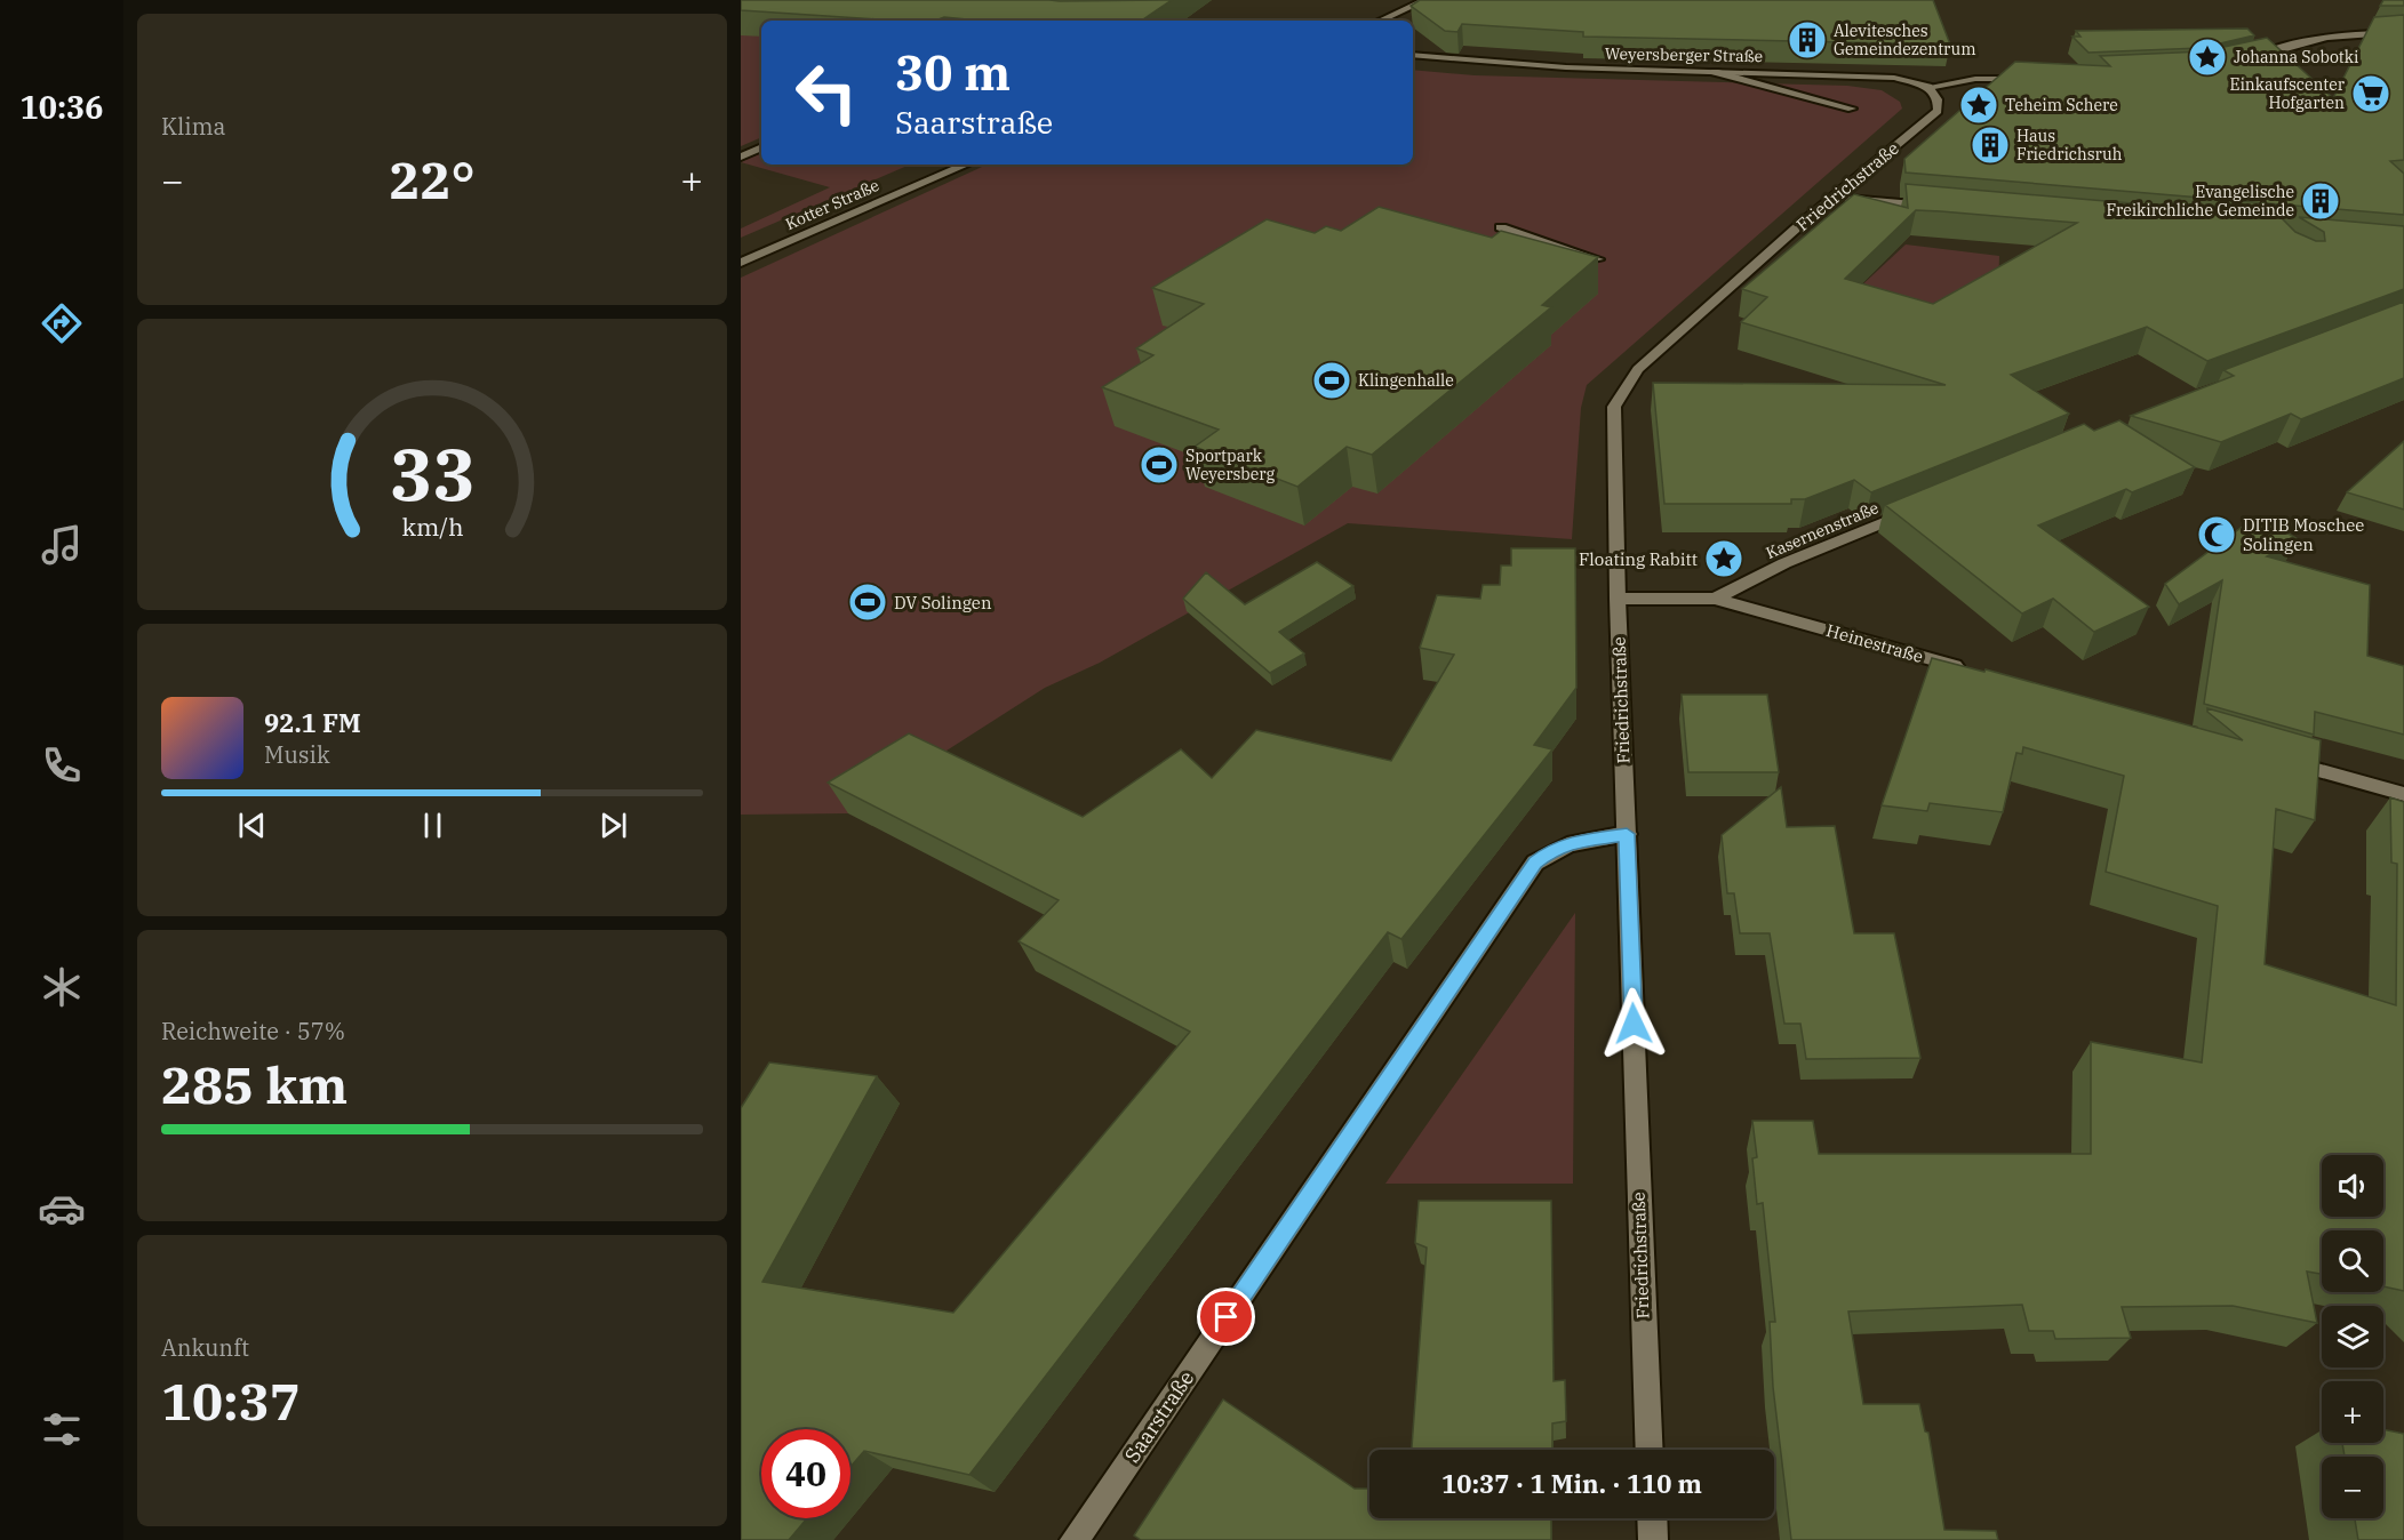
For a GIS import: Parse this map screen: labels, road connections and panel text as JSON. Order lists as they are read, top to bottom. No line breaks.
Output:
{"streets":{"street":["Weyersberger Straße","Friedrichstraße","Kotter Straße","Kasernenstraße","Heinestraße","Saarstraße"]},"crossings":[["Weyersberger Straße","Friedrichstraße"],["Friedrichstraße","Heinestraße"],["Friedrichstraße","Saarstraße"],["Kasernenstraße","Heinestraße"]],"places":{"building":["Alevitesches Gemeindezentrum","Haus Friedrichsruh","Evangelische Freikirchliche Gemeinde"],"place":["Johanna Sobotki","Teheim Schere","Floating Rabitt"],"supermarket":["Einkaufscenter Hofgarten"],"sports":["Klingenhalle","Sportpark Weyersberg","DV Solingen"],"mosque":["DITIB Moschee Solingen"]},"page":{"tabs":"10:36","tile":["Klima",["Reichweite · 57%","285 km"],["Ankunft","10:37"]],"turn":["30 m","Saarstraße"],"heat":["−","22°","+"],"song":["92.1 FM","Musik"],"map_buttons":["+","−"],"limit":"40","trip":"10:37 · 1 Min. · 110 m","gauge":["33","km/h"]}}
